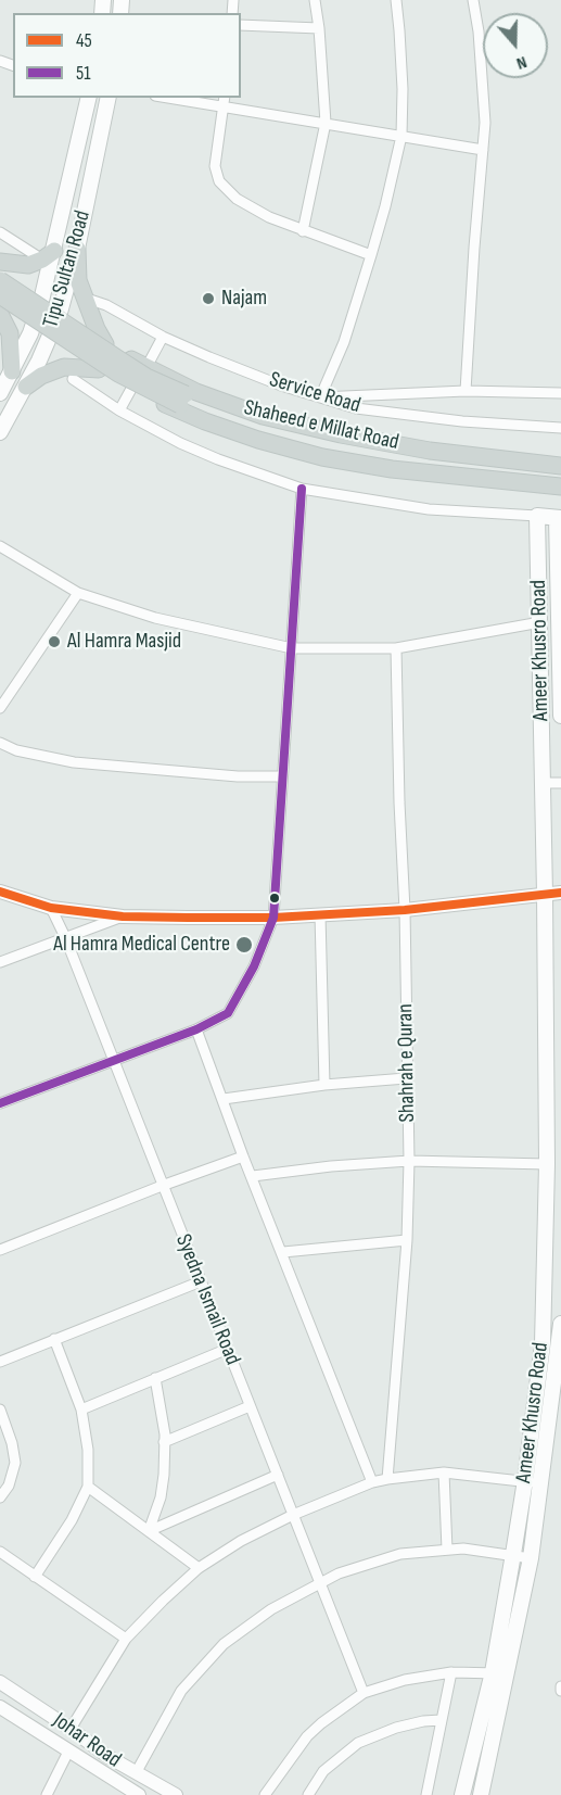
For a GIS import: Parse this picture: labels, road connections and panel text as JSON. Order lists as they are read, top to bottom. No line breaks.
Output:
{"streets":{"main road":["Tipu Sultan Road","Shaheed e Millat Road","Ameer Khusro Road"],"street":["Service Road","Shahrah e Quran","Syedna Ismail Road","Johar Road"]},"crossings":[["Tipu Sultan Road","Shaheed e Millat Road"]],"places":["Najam","Al Hamra Masjid","Al Hamra Medical Centre"],"lines":["transit line 51","transit line 45"],"legend":["45","51"],"north":"bottom"}
